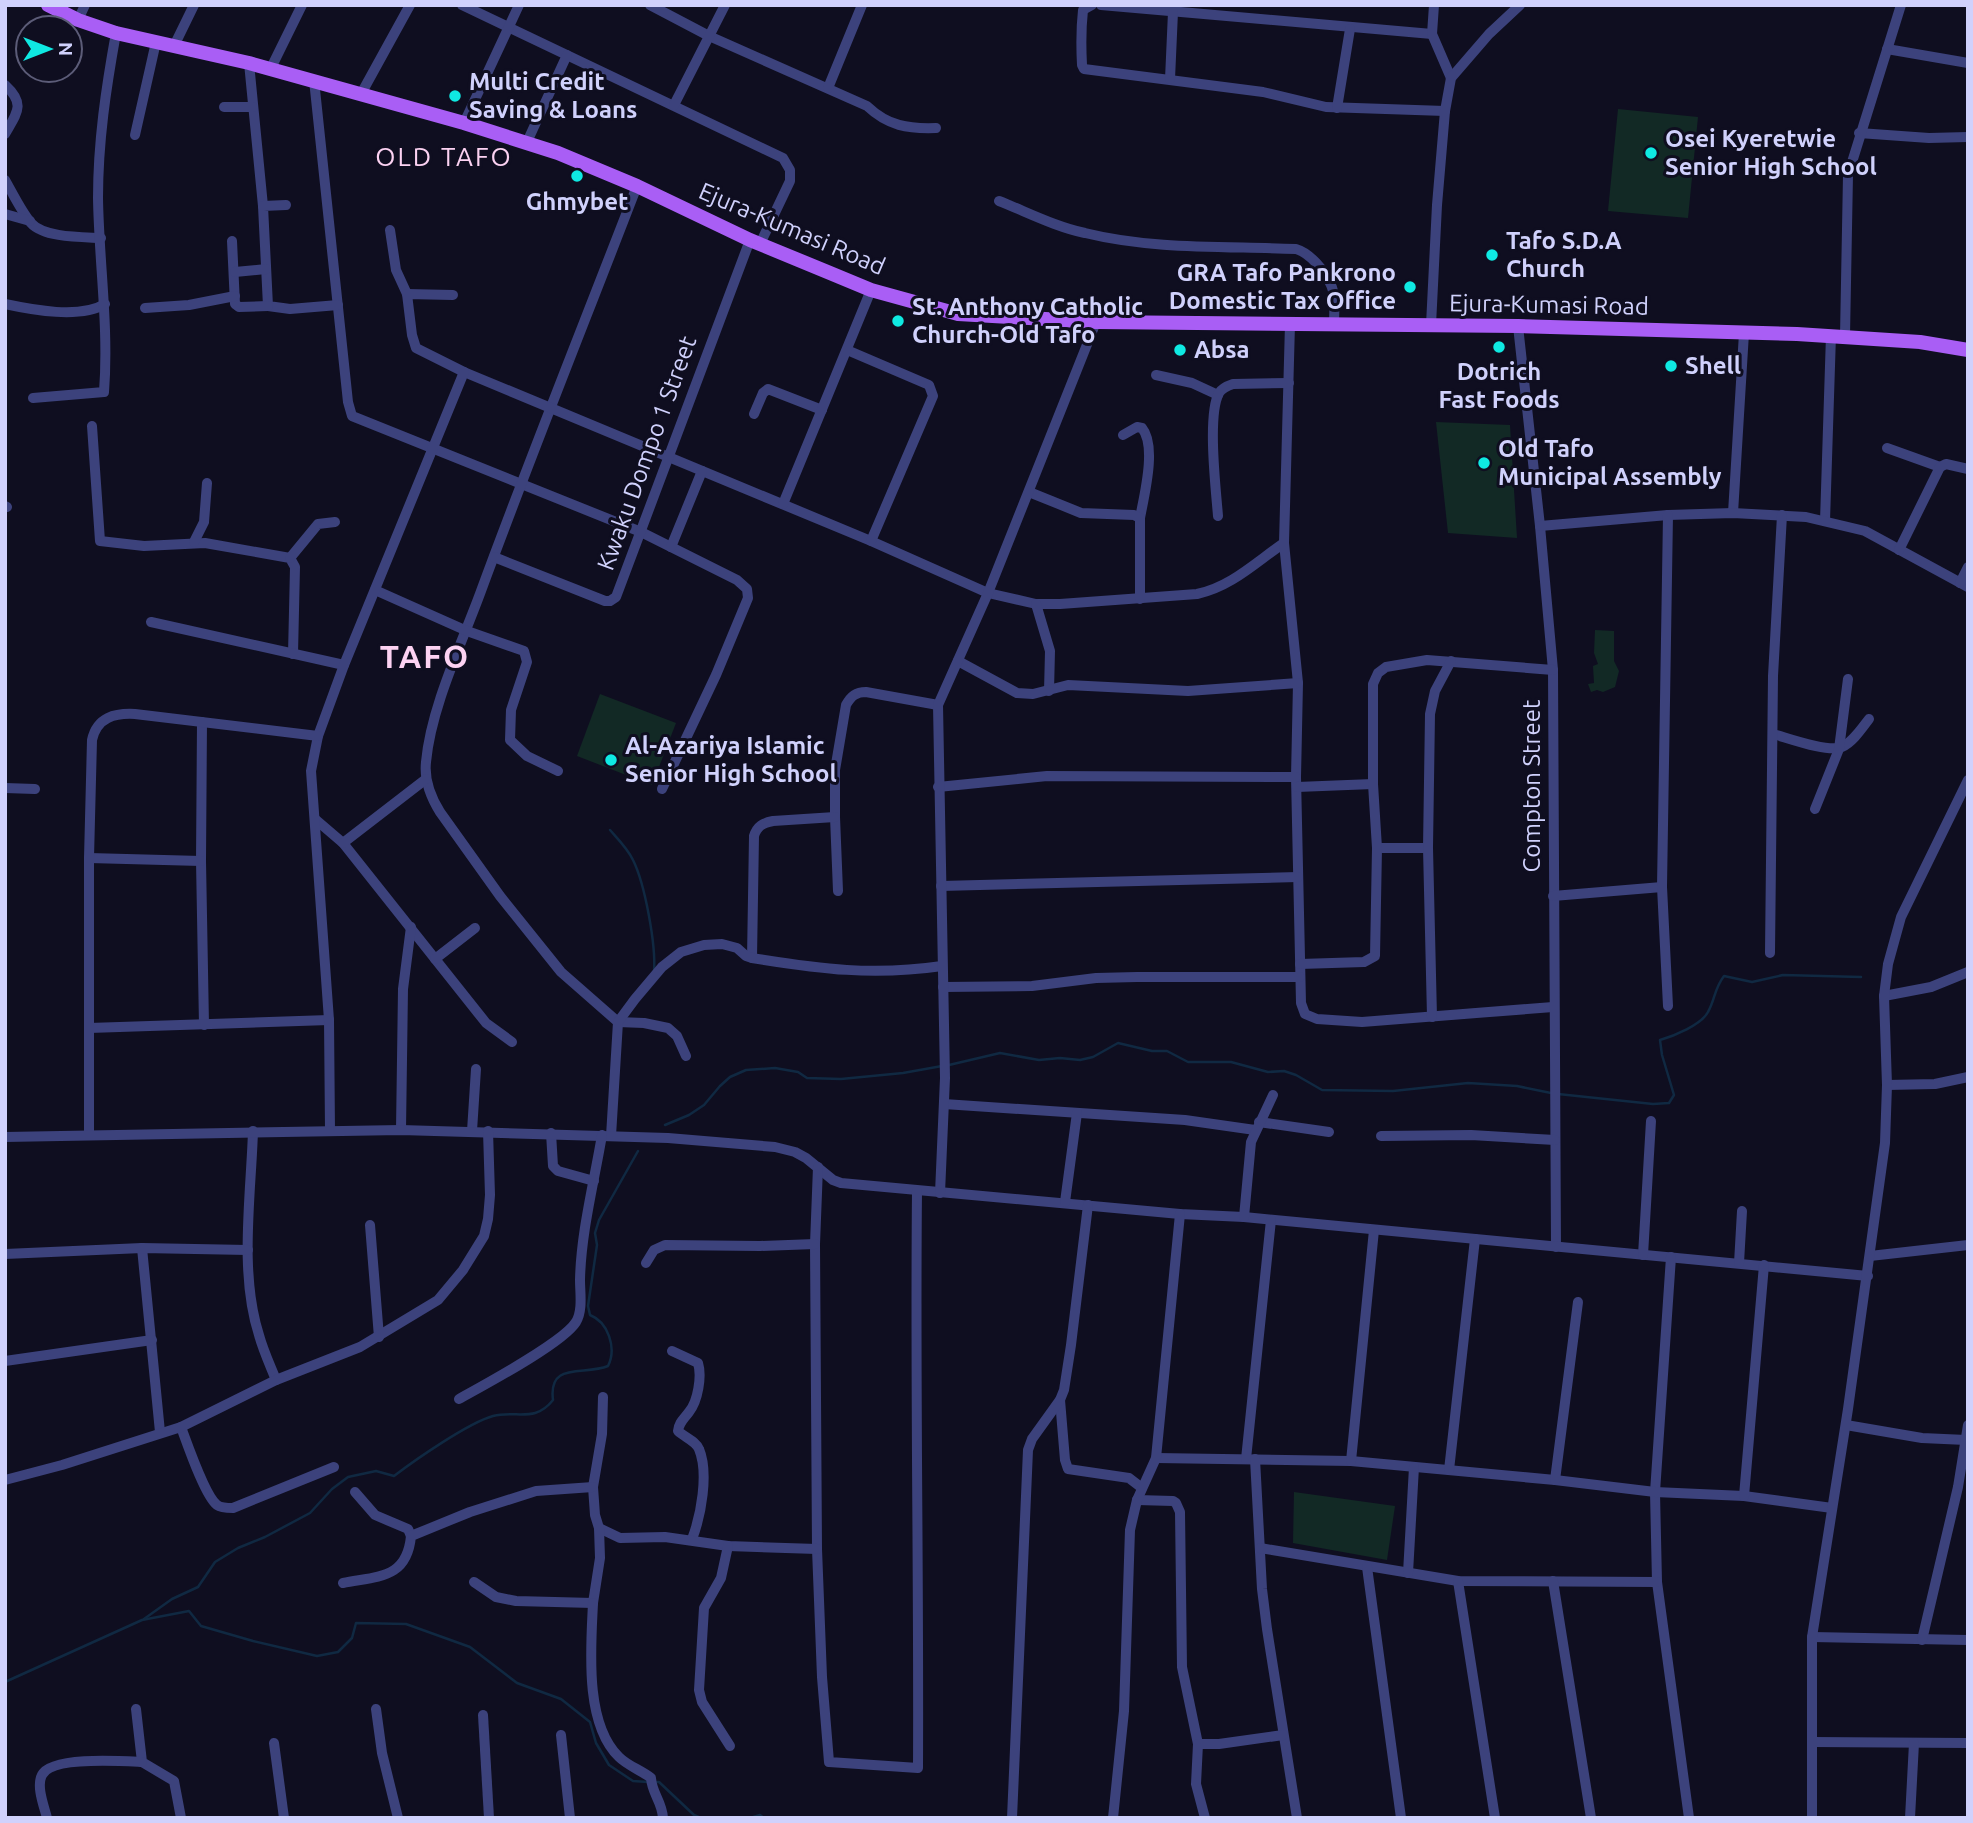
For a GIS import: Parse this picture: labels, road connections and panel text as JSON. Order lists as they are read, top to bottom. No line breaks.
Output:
{"streets":{"main road":["Ejura-Kumasi Road"],"street":["Kwaku Dompo 1 Street","Compton Street"]},"crossings":[["Ejura-Kumasi Road","Kwaku Dompo 1 Street"],["Ejura-Kumasi Road","Compton Street"]],"districts":["OLD TAFO","TAFO"],"places":["Multi Credit Saving & Loans","Osei Kyeretwie Senior High School","Ghmybet","Tafo S.D.A Church","GRA Tafo Pankrono Domestic Tax Office","St. Anthony Catholic Church-Old Tafo","Dotrich Fast Foods","Absa","Shell","Old Tafo Municipal Assembly","Al-Azariya Islamic Senior High School"],"north":"right"}
